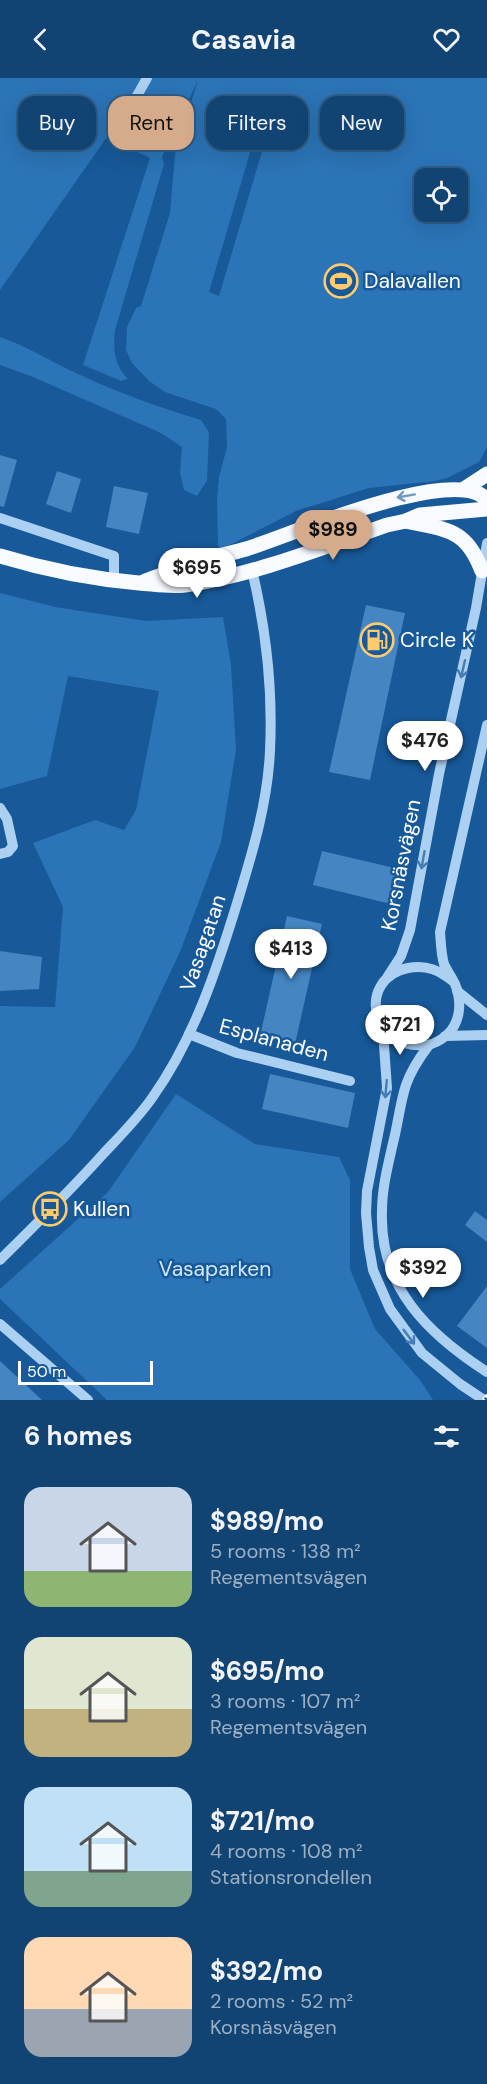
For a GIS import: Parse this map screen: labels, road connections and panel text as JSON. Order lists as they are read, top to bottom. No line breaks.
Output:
{"streets":{"street":["Korsnäsvägen","Vasagatan","Esplanaden"]},"crossings":[["Vasagatan","Esplanaden"]],"parks":["Vasaparken"],"places":{"sports":["Dalavallen"],"fuel station":["Circle K"],"bus stop":["Kullen"]},"scale_bar":"50 m","page":{"header":"Casavia","chip":["Buy","Rent","Filters","New"],"price":["$989","$695","$476","$413","$721","$392"],"scale":"50 m","heading":"6 homes","list":[{"name":"$989/mo","note":"5 rooms · 138 m² · Regementsvägen"},{"name":"$695/mo","note":"3 rooms · 107 m² · Regementsvägen"},{"name":"$721/mo","note":"4 rooms · 108 m² · Stationsrondellen"},{"name":"$392/mo","note":"2 rooms · 52 m² · Korsnäsvägen"}]}}
